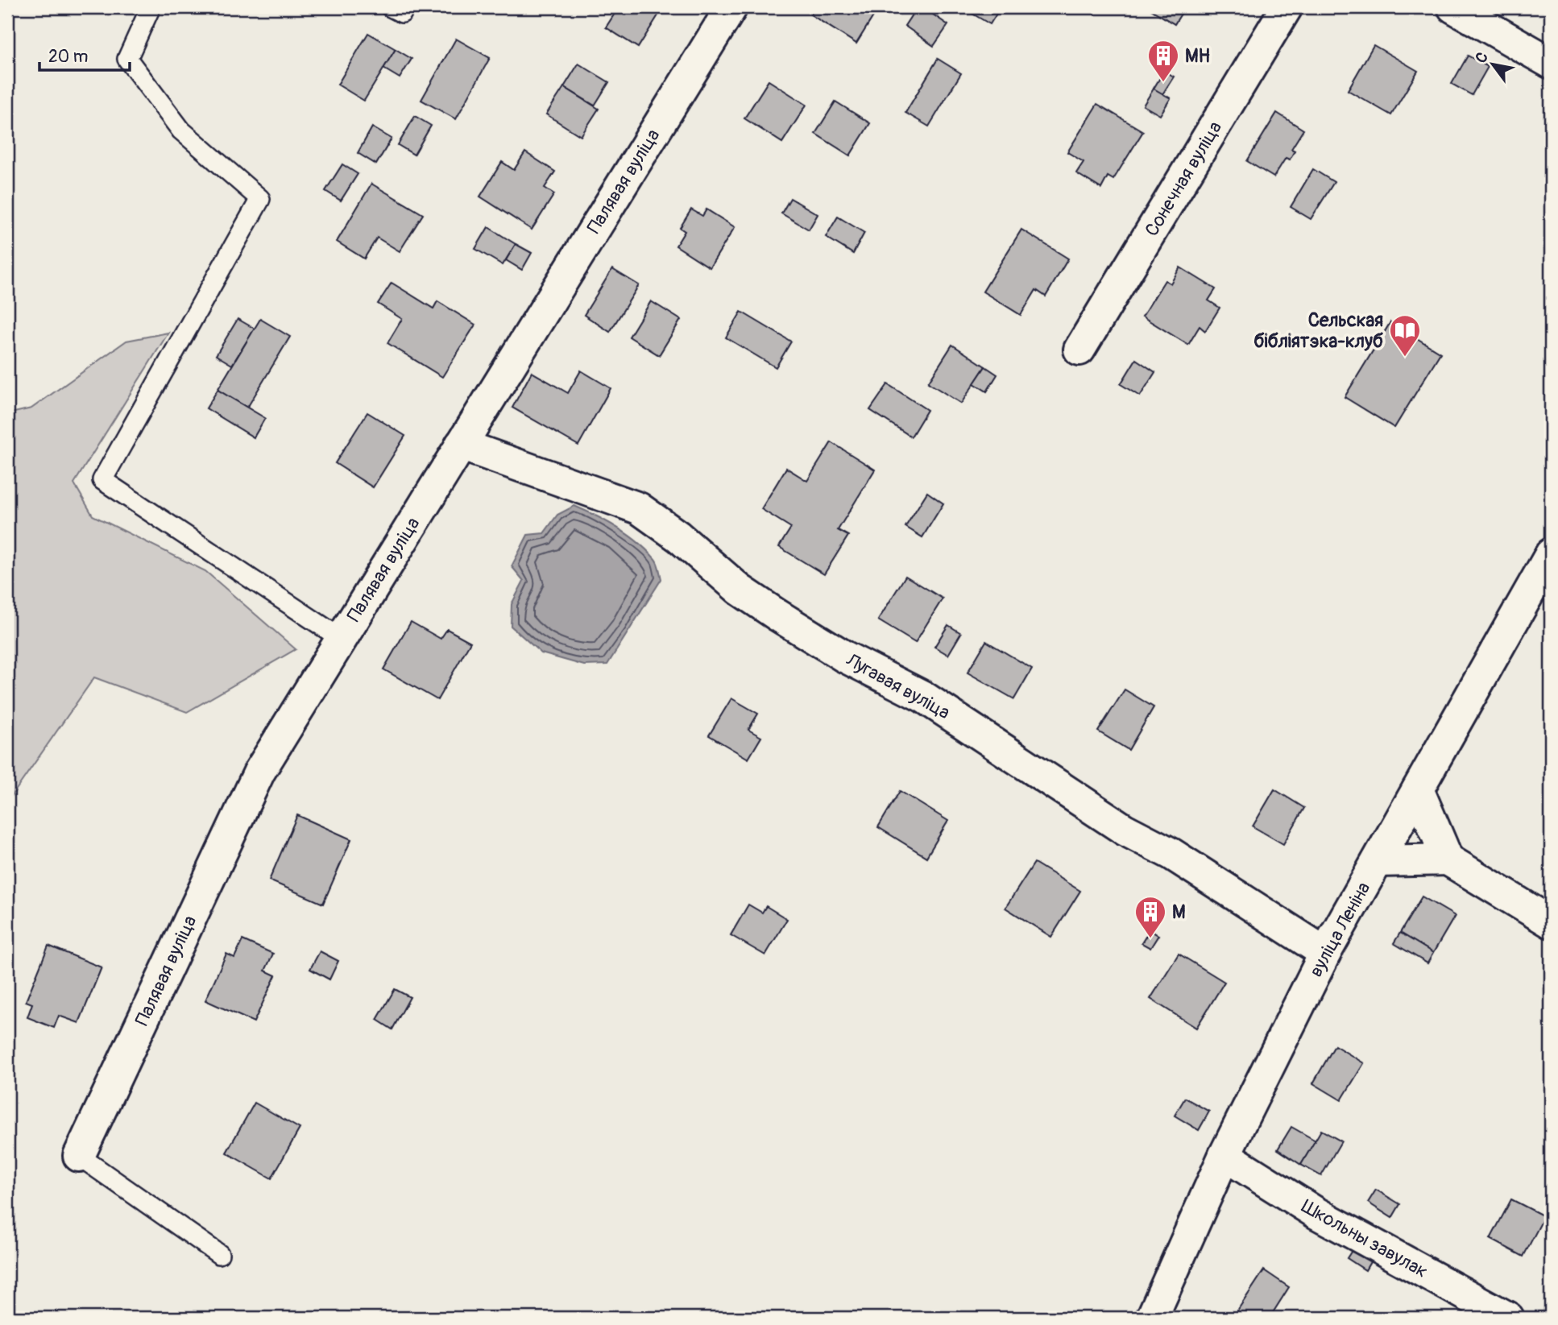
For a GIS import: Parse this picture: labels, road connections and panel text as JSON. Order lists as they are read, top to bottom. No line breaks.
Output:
{"streets":{"street":["Сонечная вуліца","Палявая вуліца","Лугавая вуліца","вуліца Леніна","Школьны завулак"]},"crossings":[["Палявая вуліца","Лугавая вуліца"],["Лугавая вуліца","вуліца Леніна"],["вуліца Леніна","Школьны завулак"]],"places":{"building":["МН","M"],"library":["Сельская бібліятэка-клуб"]},"scale_bar":"20 m","north":"top left"}
